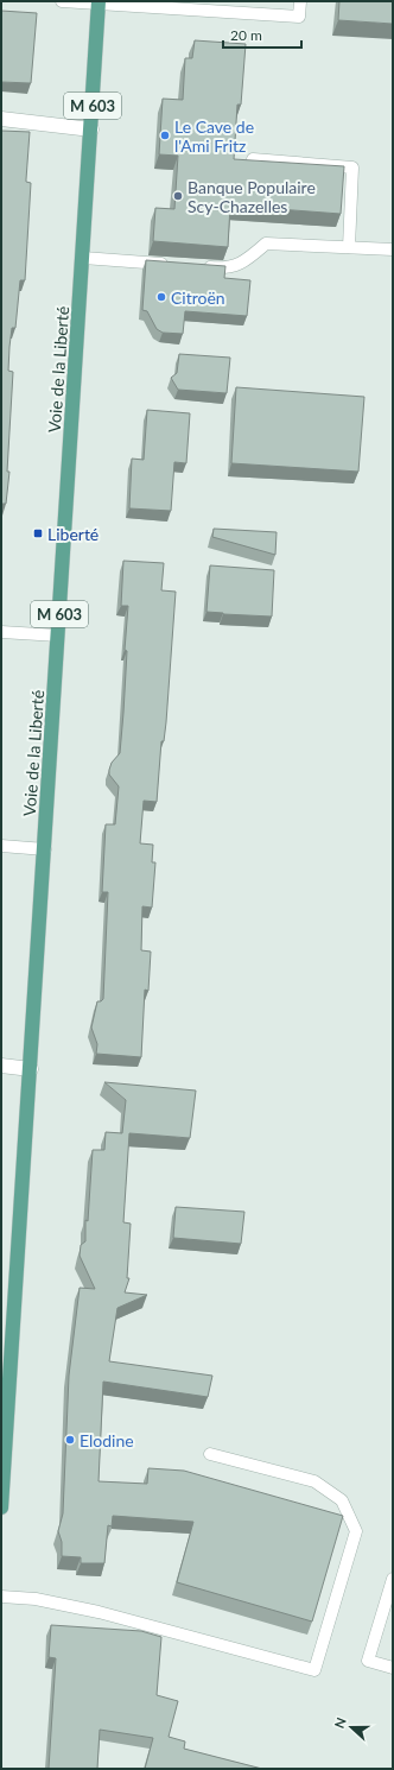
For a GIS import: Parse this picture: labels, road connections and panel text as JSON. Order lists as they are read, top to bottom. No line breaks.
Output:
{"streets":{"main road":["M 603","Voie de la Liberté"]},"places":{"other":["Le Cave de l'Ami Fritz","Banque Populaire Scy-Chazelles","Citroën","Elodine"],"transit":["Liberté"]},"scale_bar":"20 m","north":"left"}
